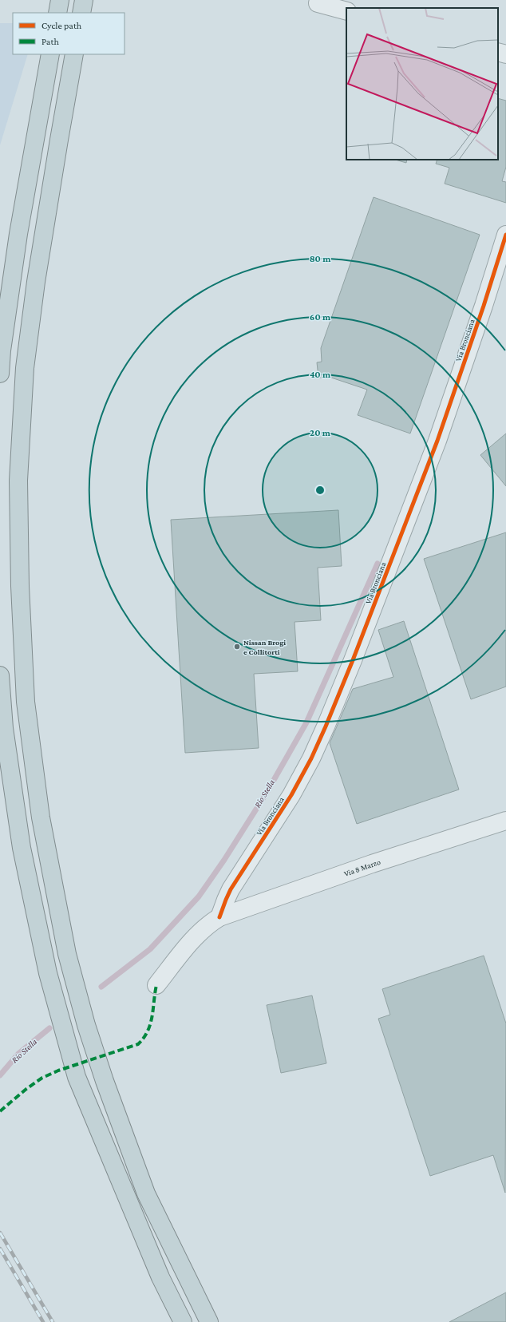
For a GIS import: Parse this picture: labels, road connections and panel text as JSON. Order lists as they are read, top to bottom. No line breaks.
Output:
{"streets":{"street":["Via Bronciana","Via 8 Marzo"]},"crossings":[["Via Bronciana","Via 8 Marzo"]],"water":["Rio Stella"],"places":["Nissan Brogi e Collitorti"],"legend":["Cycle path","Path"],"rings":["80 m","60 m","40 m","20 m"]}
